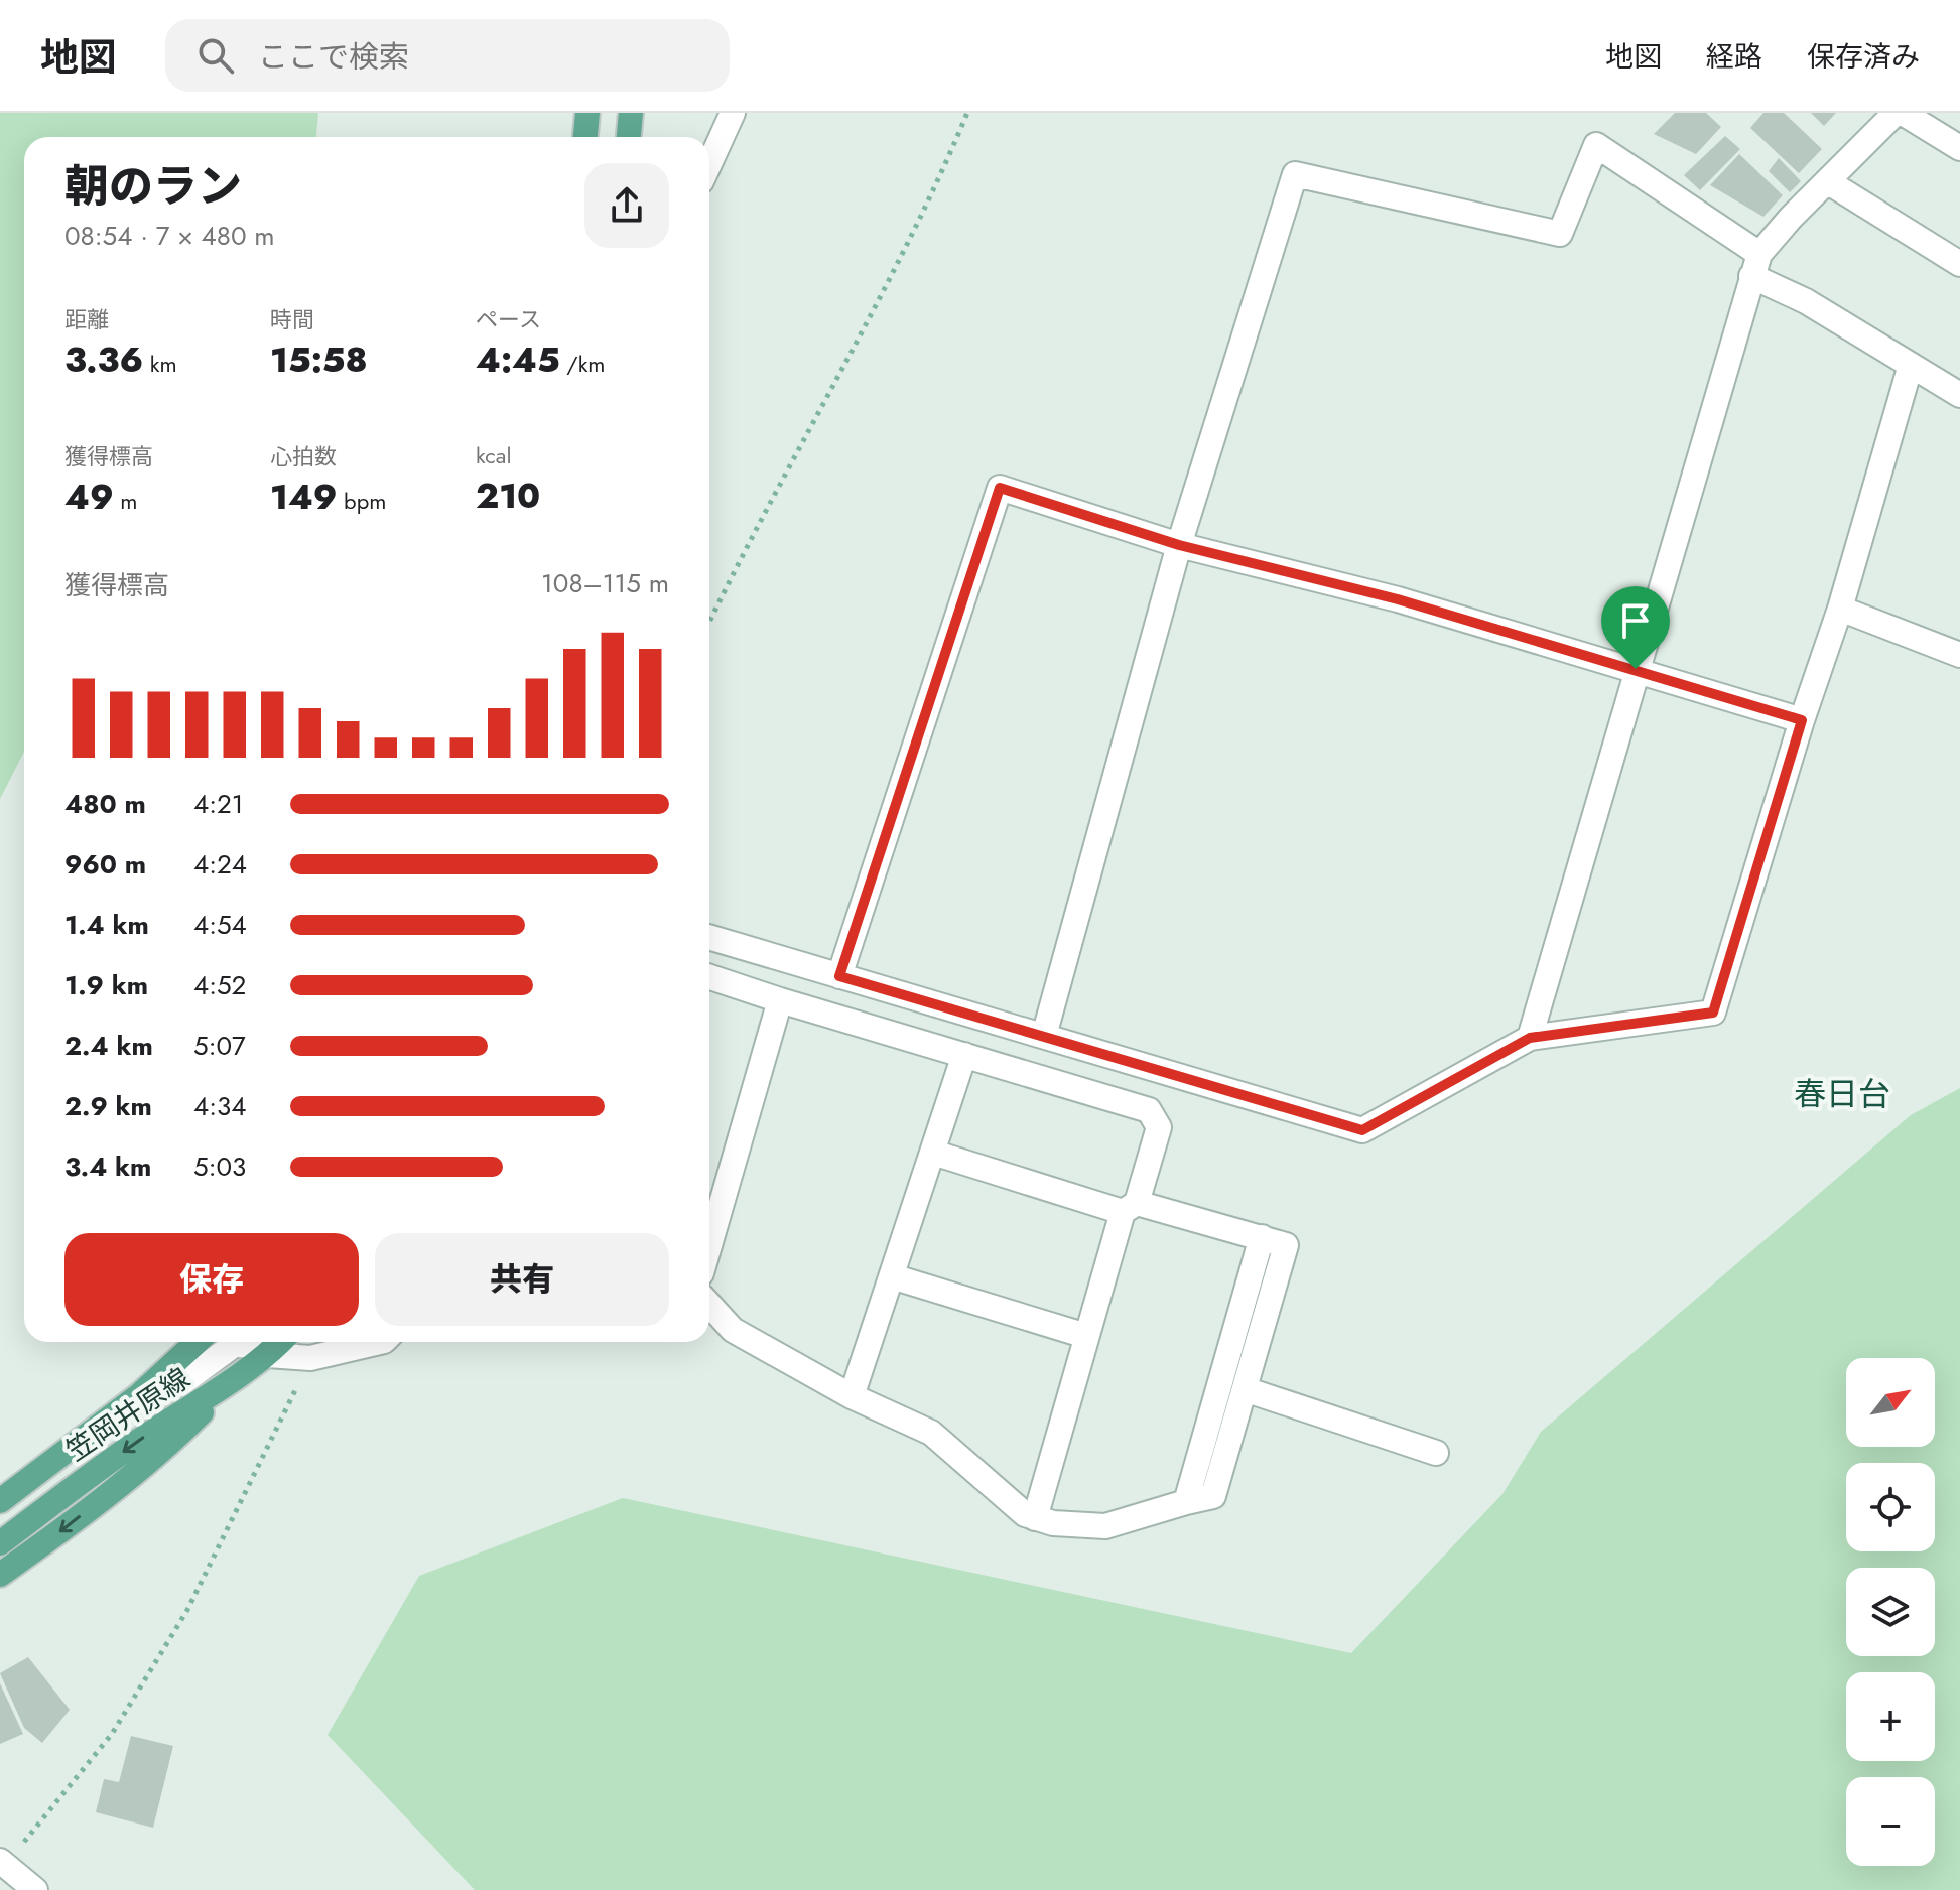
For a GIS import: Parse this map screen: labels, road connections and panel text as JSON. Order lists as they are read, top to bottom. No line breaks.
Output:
{"streets":{"main road":["笠岡井原線"]},"districts":["春日台"],"north":"top right","page":{"header":"地図","search":"ここで検索","nav":["地図","経路","保存済み"],"heading":["朝のラン","08:54 · 7 × 480 m"],"stats":[["距離","3.36 km"],["時間","15:58"],["ペース","4:45 /km"],["獲得標高","49 m"],["心拍数","149 bpm"],["kcal","210"]],"chart":["獲得標高","108–115 m"],"list":[{"name":"480 m","note":"4:21"},{"name":"960 m","note":"4:24"},{"name":"1.4 km","note":"4:54"},{"name":"1.9 km","note":"4:52"},{"name":"2.4 km","note":"5:07"},{"name":"2.9 km","note":"4:34"},{"name":"3.4 km","note":"5:03"}],"buttons":["保存","共有"],"map_buttons":["+","−"]}}
